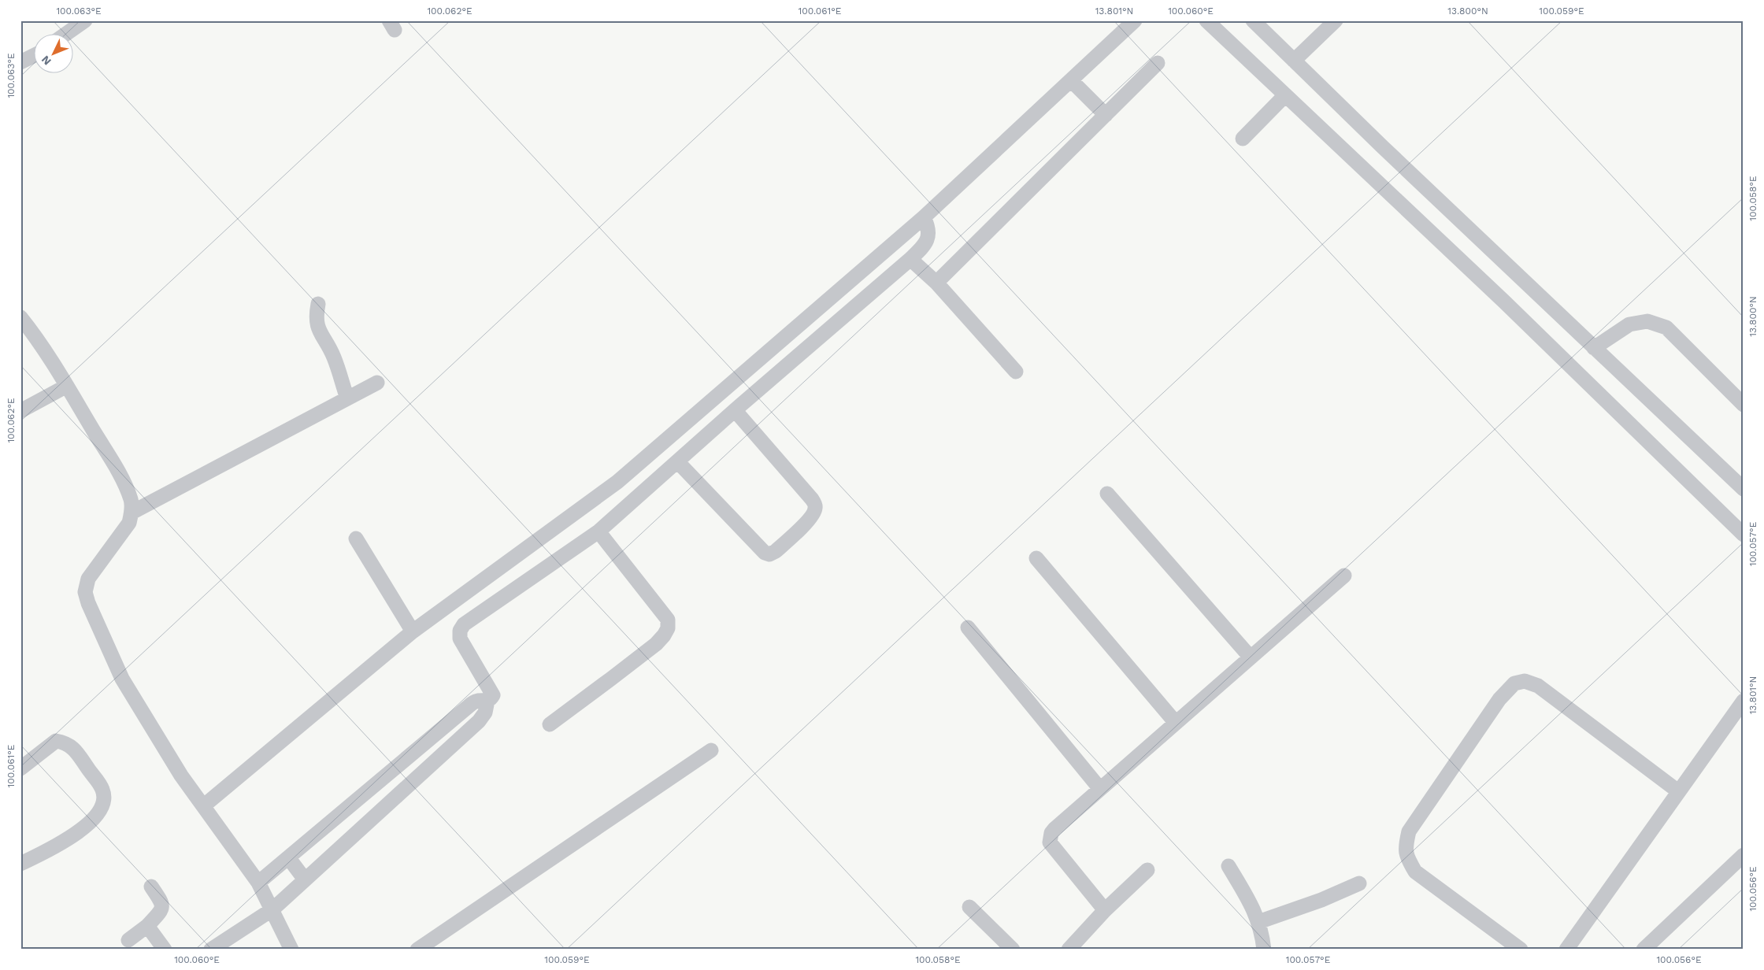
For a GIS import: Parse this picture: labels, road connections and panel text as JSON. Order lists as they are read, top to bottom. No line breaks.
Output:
{"north":"bottom left","coordinates":["100.063°E","100.062°E","100.061°E","13.801°N","100.060°E","13.800°N","100.059°E","100.058°E","100.057°E","100.056°E"]}
